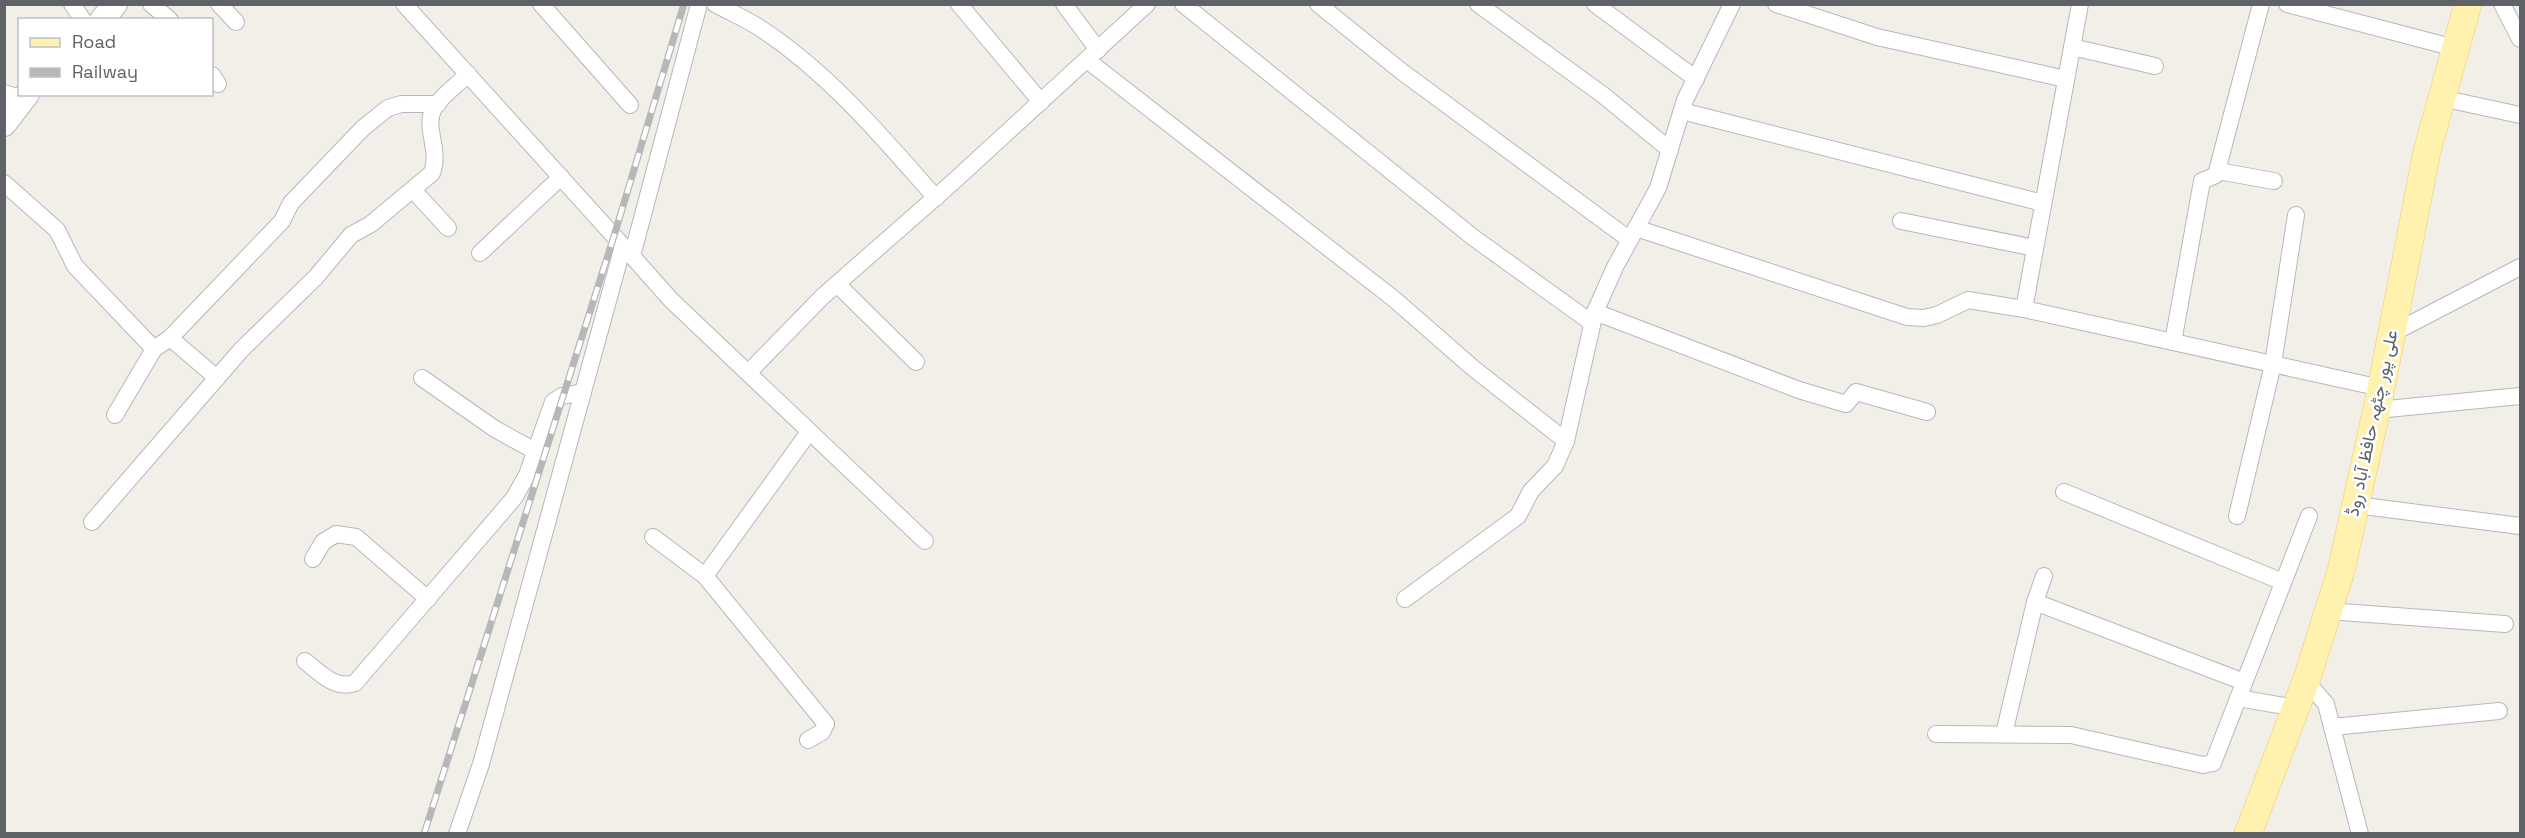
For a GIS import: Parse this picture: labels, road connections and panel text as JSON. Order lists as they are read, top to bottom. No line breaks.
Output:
{"streets":{"main road":["علی پور چٹھہ حافظ آباد روڈ"]},"legend":["Road","Railway"]}
